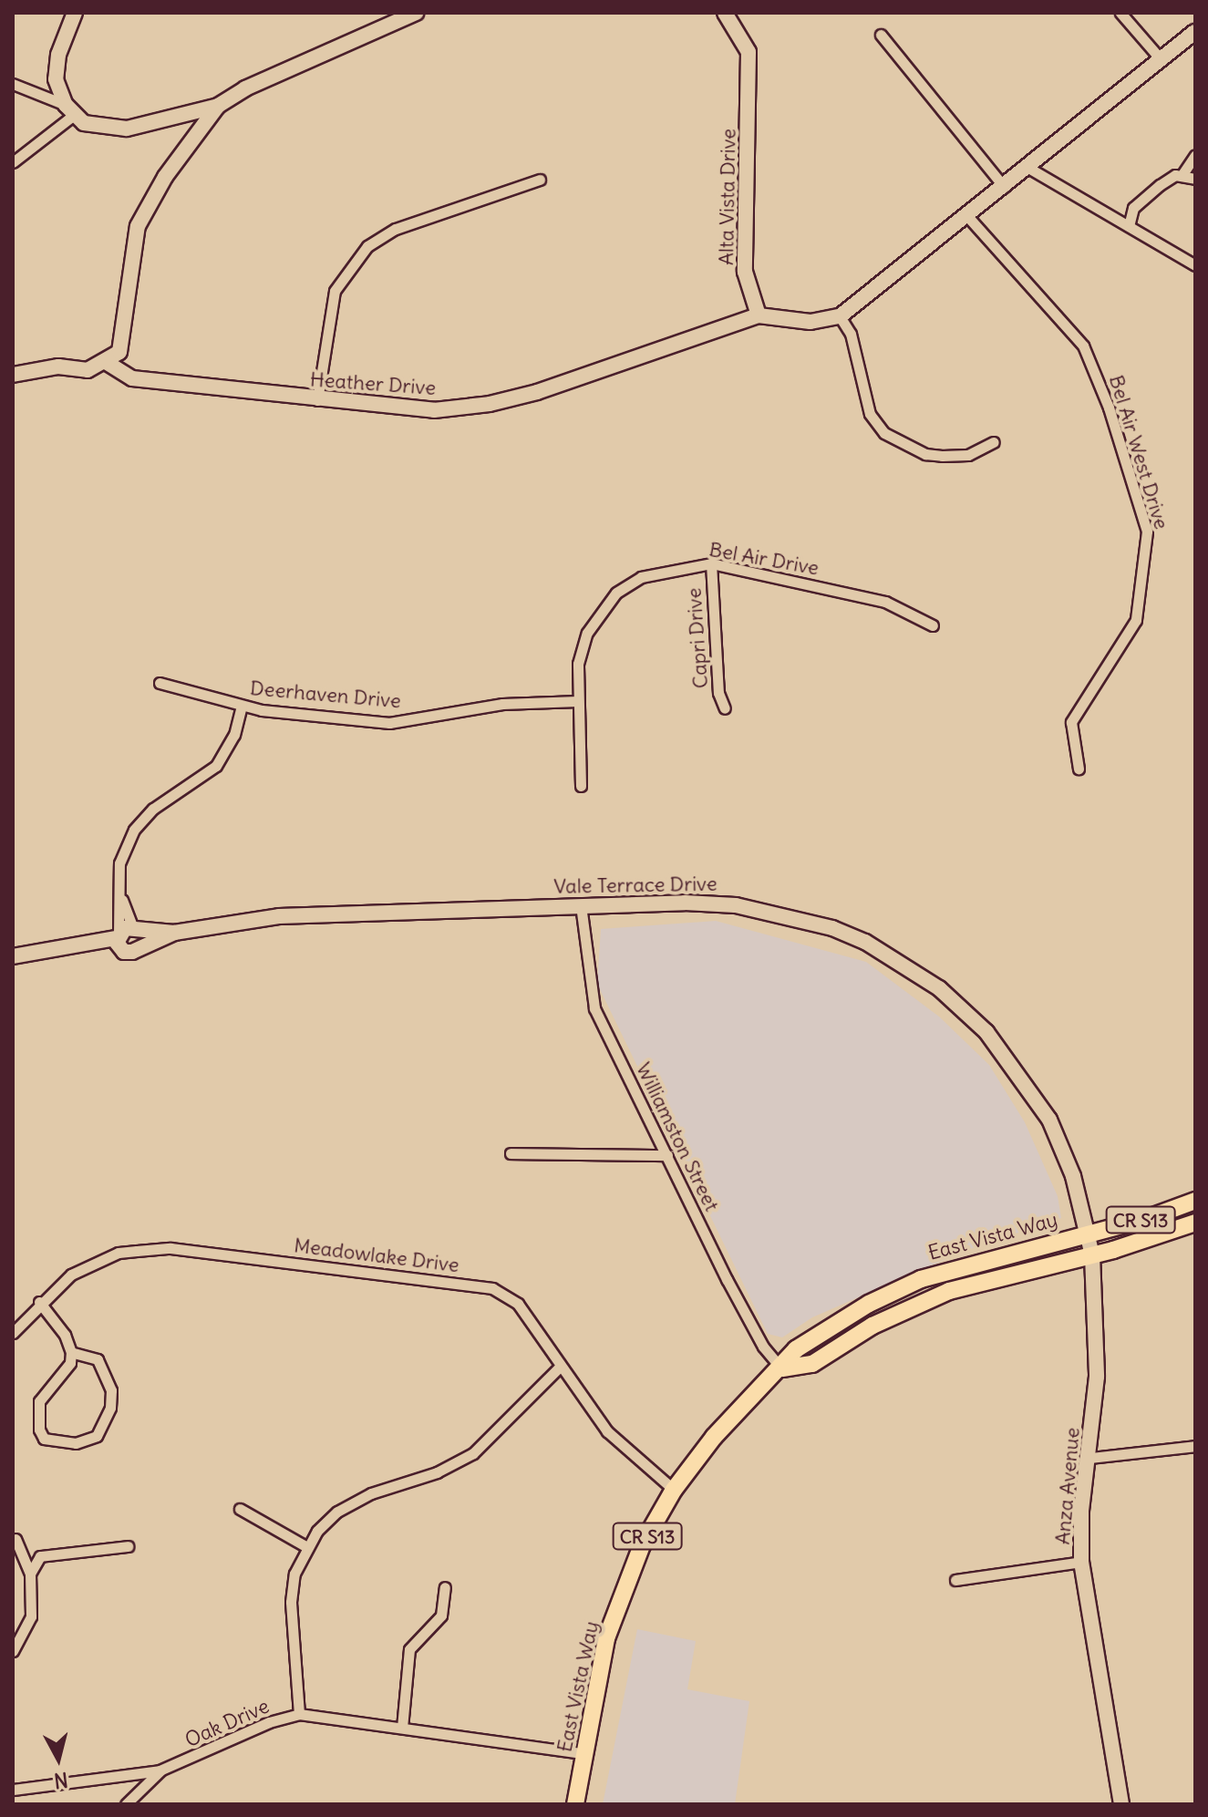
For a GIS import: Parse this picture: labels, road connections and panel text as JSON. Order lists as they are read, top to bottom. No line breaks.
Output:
{"streets":{"main road":["CR S13","East Vista Way"],"street":["Alta Vista Drive","Heather Drive","Bel Air West Drive","Bel Air Drive","Capri Drive","Deerhaven Drive","Vale Terrace Drive","Williamston Street","Meadowlake Drive","Anza Avenue","Oak Drive"]},"crossings":[["Alta Vista Drive","Heather Drive"],["Bel Air Drive","Capri Drive"],["Bel Air Drive","Deerhaven Drive"],["Vale Terrace Drive","Williamston Street"],["Vale Terrace Drive","East Vista Way"],["Vale Terrace Drive","Anza Avenue"],["Williamston Street","East Vista Way"],["East Vista Way","Meadowlake Drive"],["East Vista Way","Anza Avenue"],["East Vista Way","Oak Drive"]],"north":"bottom"}
